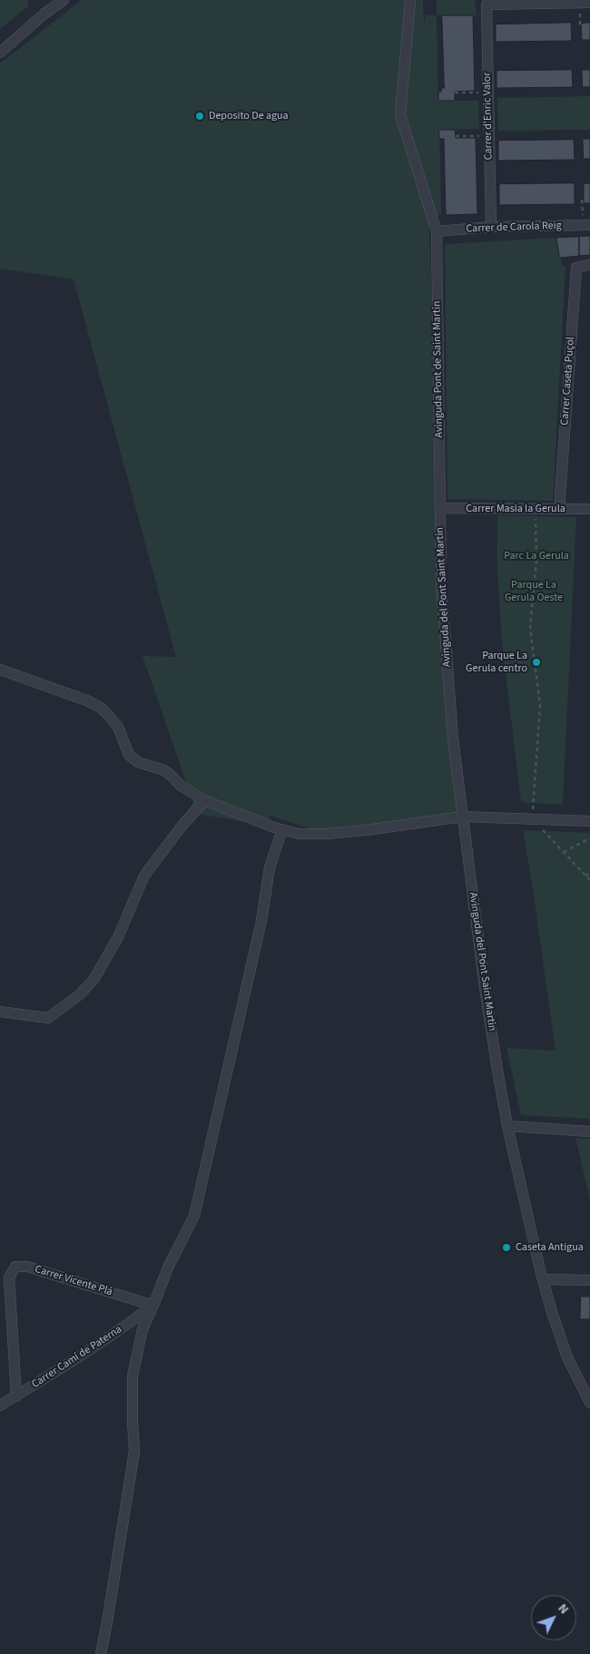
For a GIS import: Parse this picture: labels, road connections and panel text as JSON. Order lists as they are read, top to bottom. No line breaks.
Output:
{"streets":{"street":["Carrer d'Enric Valor","Carrer de Carola Reig","Avinguda Pont de Saint Martin","Carrer Caseta Puçol","Carrer Masia la Gerula","Avinguda del Pont Saint Martin","Carrer Vicente Plá","Carrer Camí de Paterna"]},"crossings":[["Carrer d'Enric Valor","Carrer de Carola Reig"],["Carrer de Carola Reig","Avinguda Pont de Saint Martin"],["Avinguda Pont de Saint Martin","Carrer Masia la Gerula"],["Avinguda Pont de Saint Martin","Avinguda del Pont Saint Martin"],["Carrer Caseta Puçol","Carrer Masia la Gerula"],["Carrer Masia la Gerula","Avinguda del Pont Saint Martin"],["Carrer Vicente Plá","Carrer Camí de Paterna"]],"parks":["Parc La Gerula","Parque La Gerula Oeste"],"places":["Deposito De agua","Parque La Gerula centro","Caseta Antigua"],"north":"top right"}
